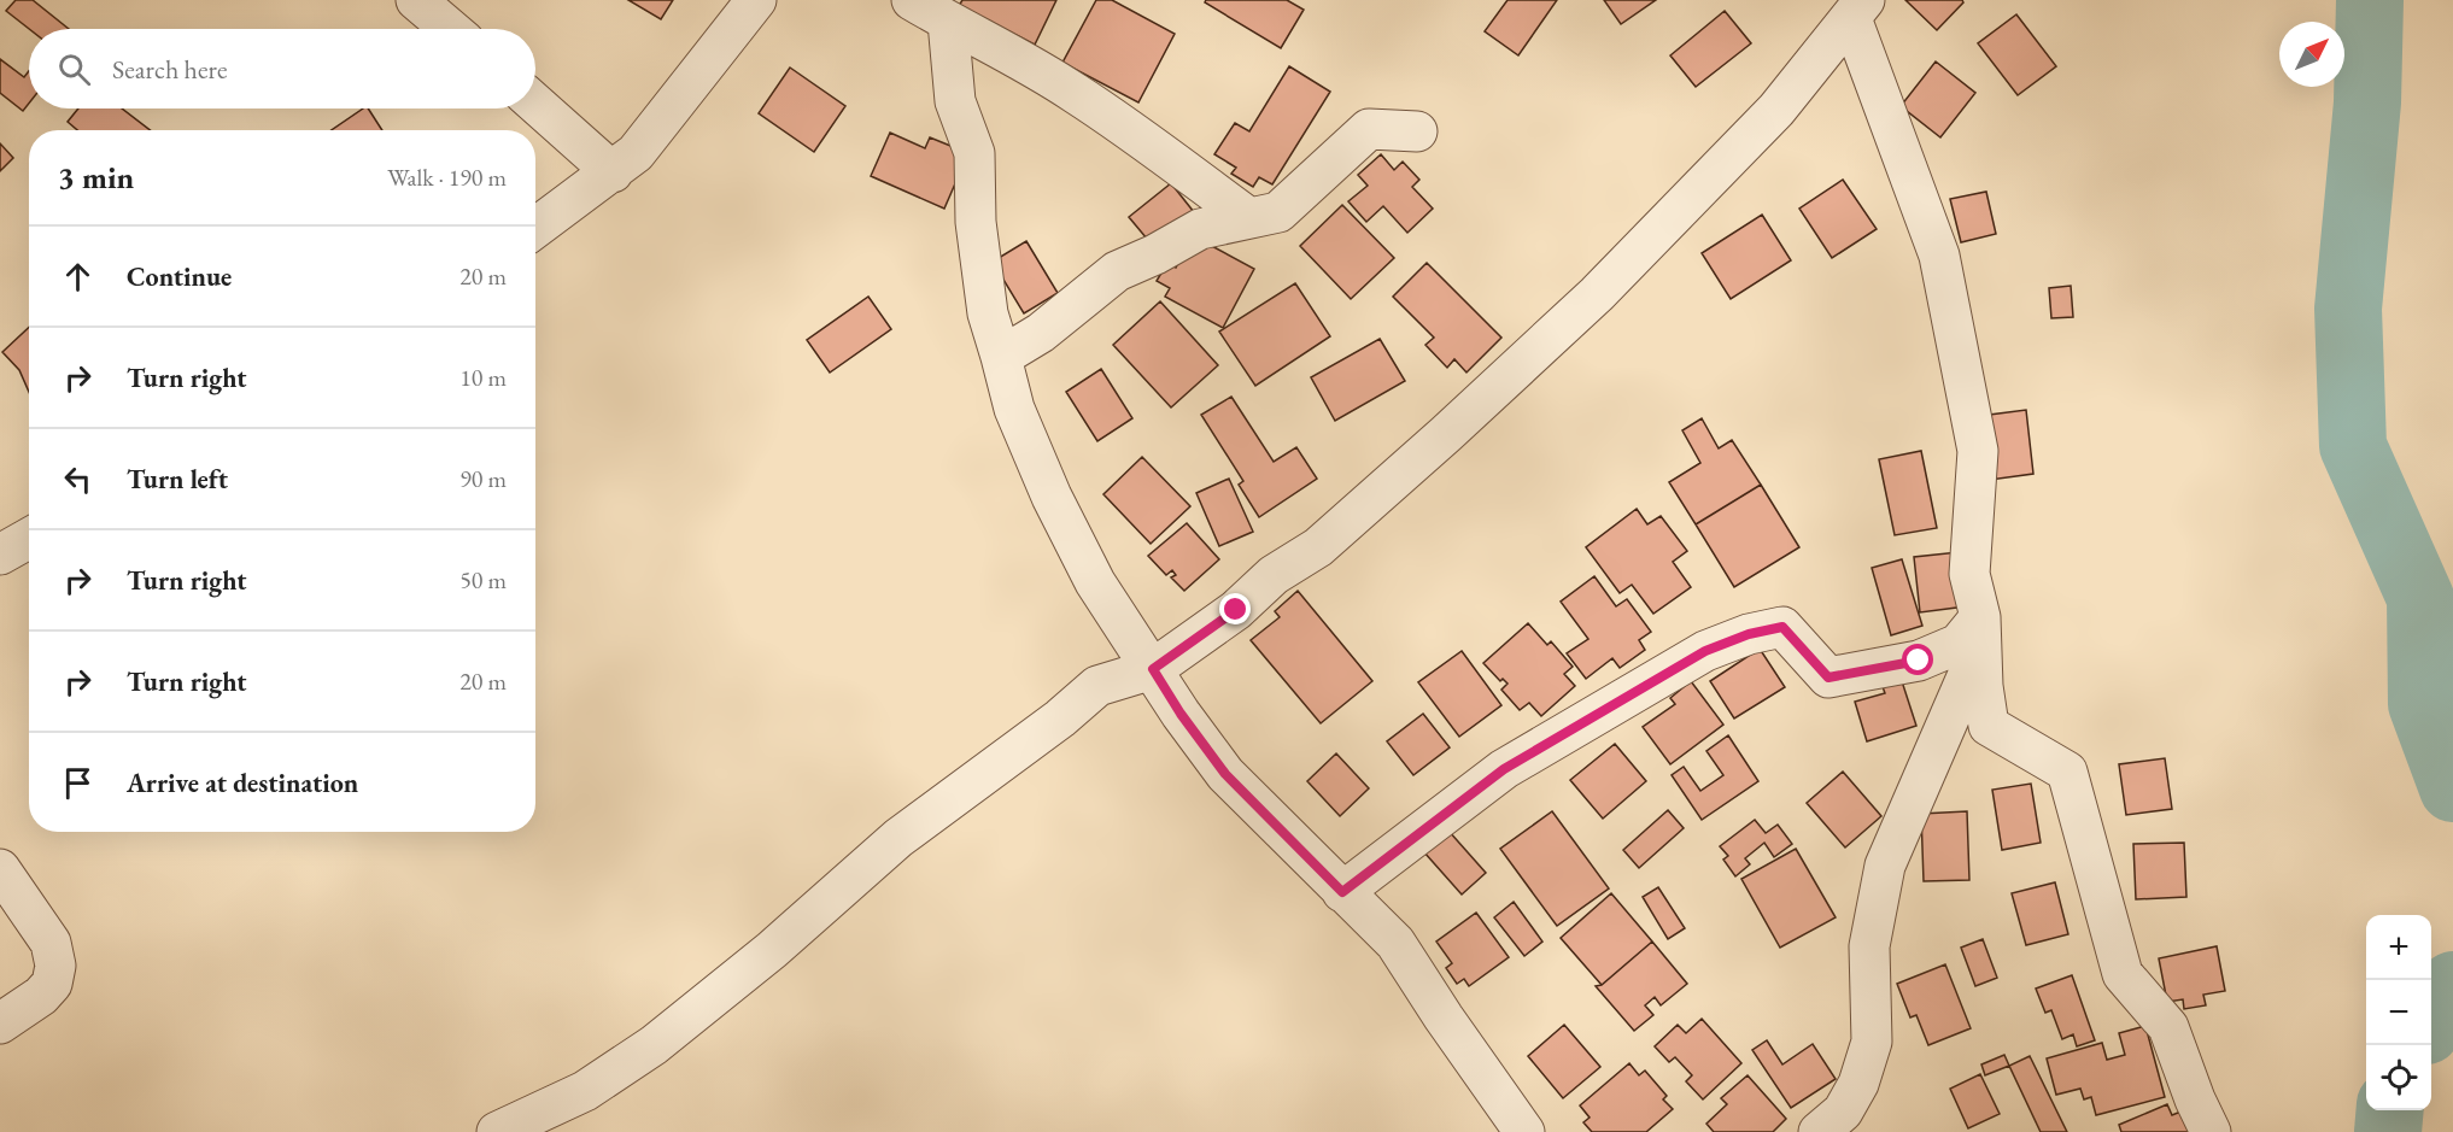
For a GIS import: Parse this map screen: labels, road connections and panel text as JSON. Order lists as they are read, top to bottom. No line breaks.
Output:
{"north":"top right","page":{"search":"Search here","heading":["3 min","Walk · 190 m"],"list":[["Continue","20 m"],["Turn right","10 m"],["Turn left","90 m"],["Turn right","50 m"],["Turn right","20 m"],"Arrive at destination"],"map_buttons":["+","−"]}}
